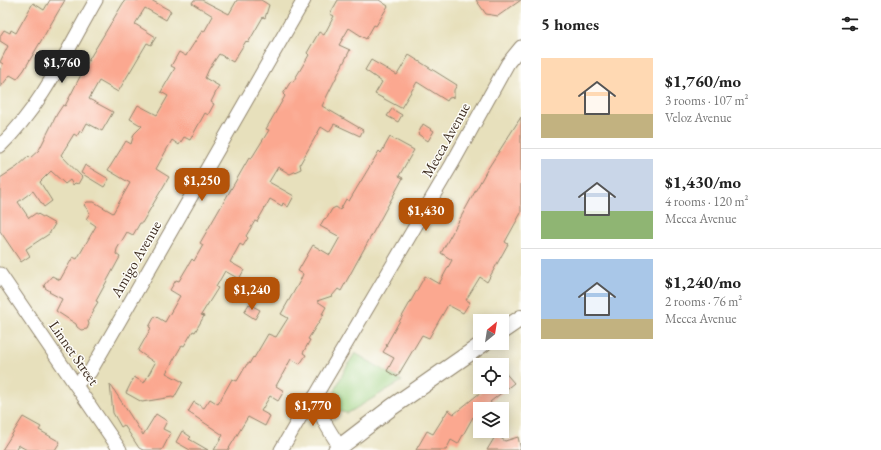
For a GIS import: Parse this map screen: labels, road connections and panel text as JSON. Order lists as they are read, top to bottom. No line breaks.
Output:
{"streets":{"street":["Mecca Avenue","Amigo Avenue","Linnet Street"]},"crossings":[["Amigo Avenue","Linnet Street"]],"north":"top right","page":{"heading":"5 homes","list":[{"name":"$1,760/mo","note":"3 rooms · 107 m² · Veloz Avenue"},{"name":"$1,430/mo","note":"4 rooms · 120 m² · Mecca Avenue"},{"name":"$1,240/mo","note":"2 rooms · 76 m² · Mecca Avenue"}],"price":["$1,760","$1,250","$1,430","$1,240","$1,770"]}}
